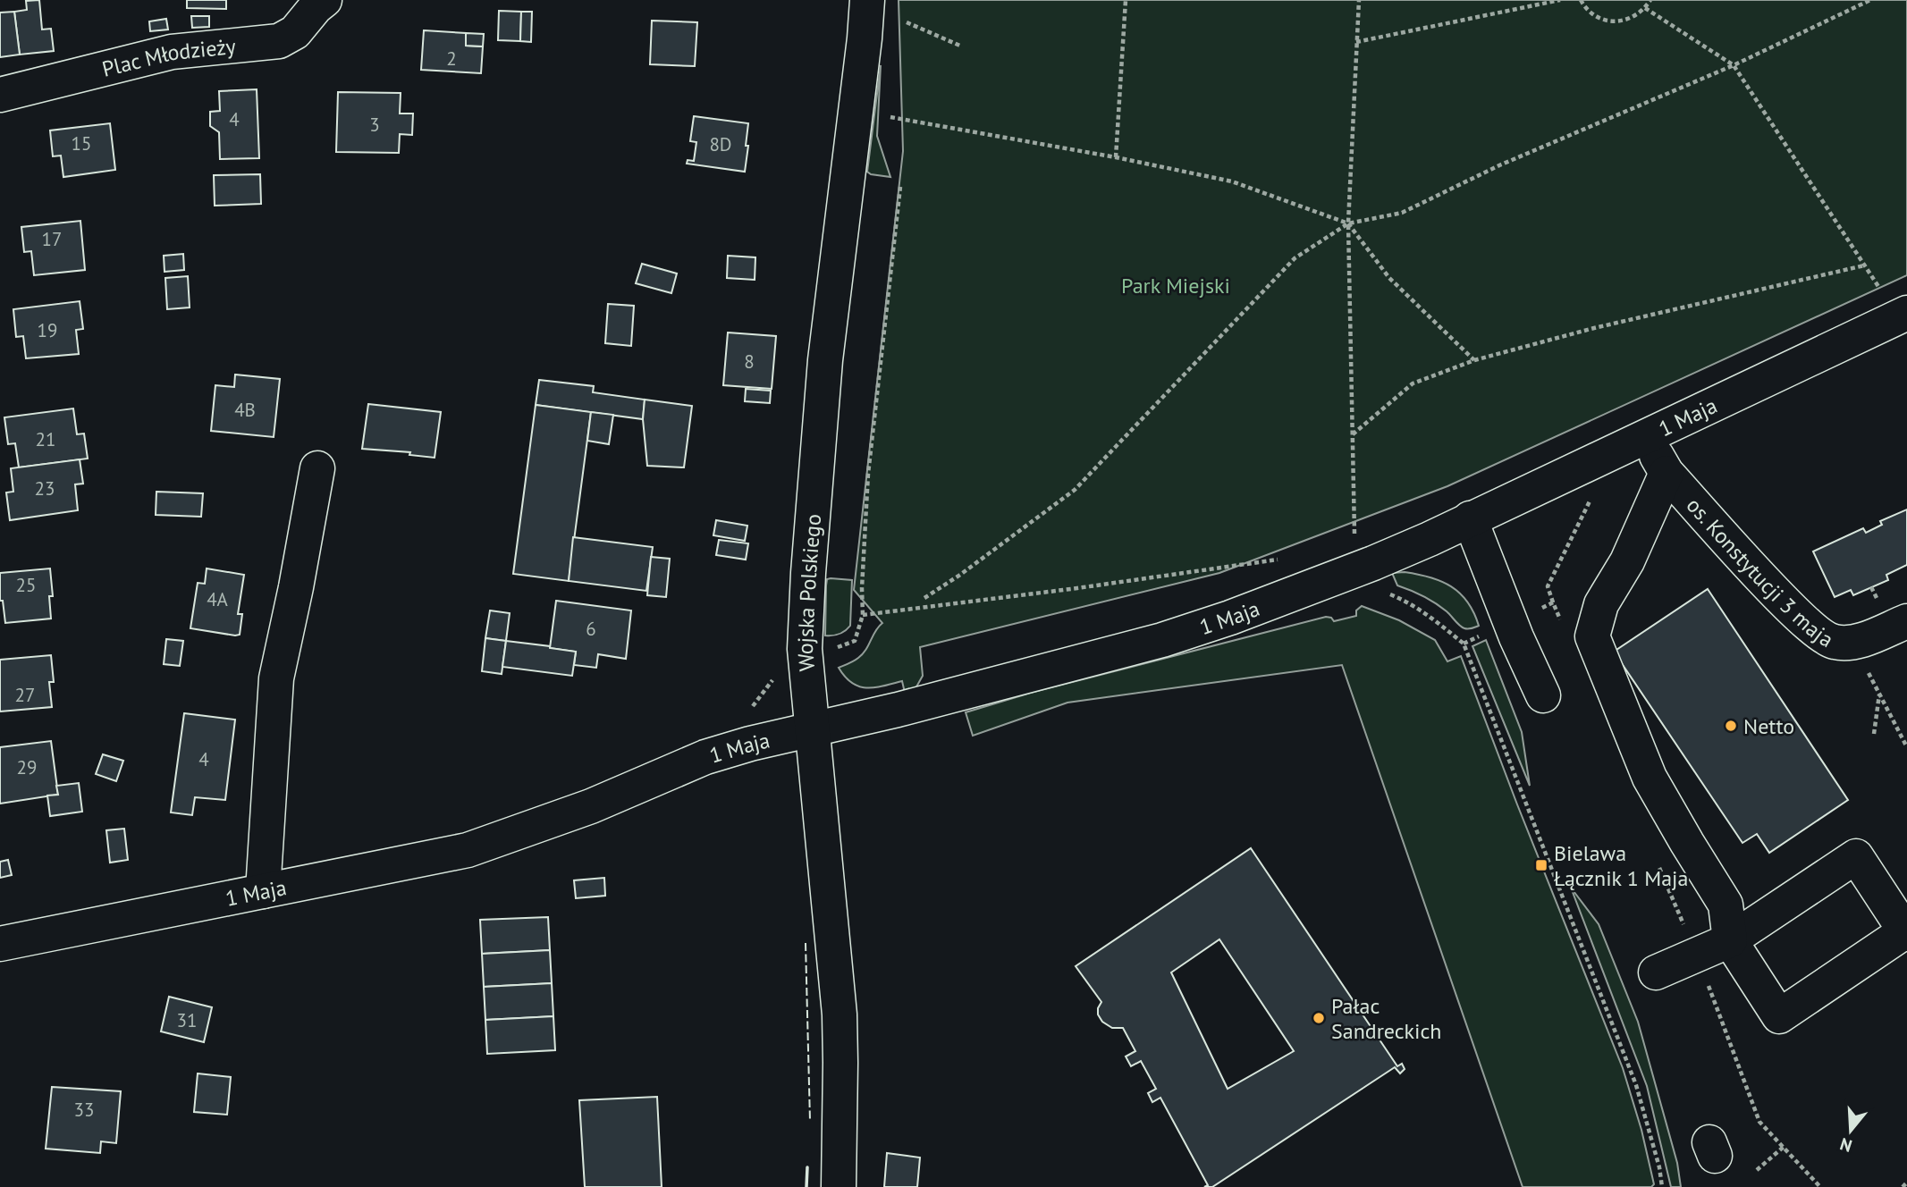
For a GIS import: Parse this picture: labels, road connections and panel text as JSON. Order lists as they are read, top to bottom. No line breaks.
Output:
{"streets":{"street":["Plac Młodzieży","1 Maja","os. Konstytucji 3 maja","Wojska Polskiego"]},"crossings":[["1 Maja","os. Konstytucji 3 maja"],["1 Maja","Wojska Polskiego"]],"parks":["Park Miejski"],"places":{"other":["Netto","Pałac Sandreckich"],"transit":["Bielawa Łącznik 1 Maja"]},"house_numbers":["2","4","3","15","8D","17","19","8","4B","21","23","25","4A","6","27","4","29","31","33"],"north":"bottom"}
